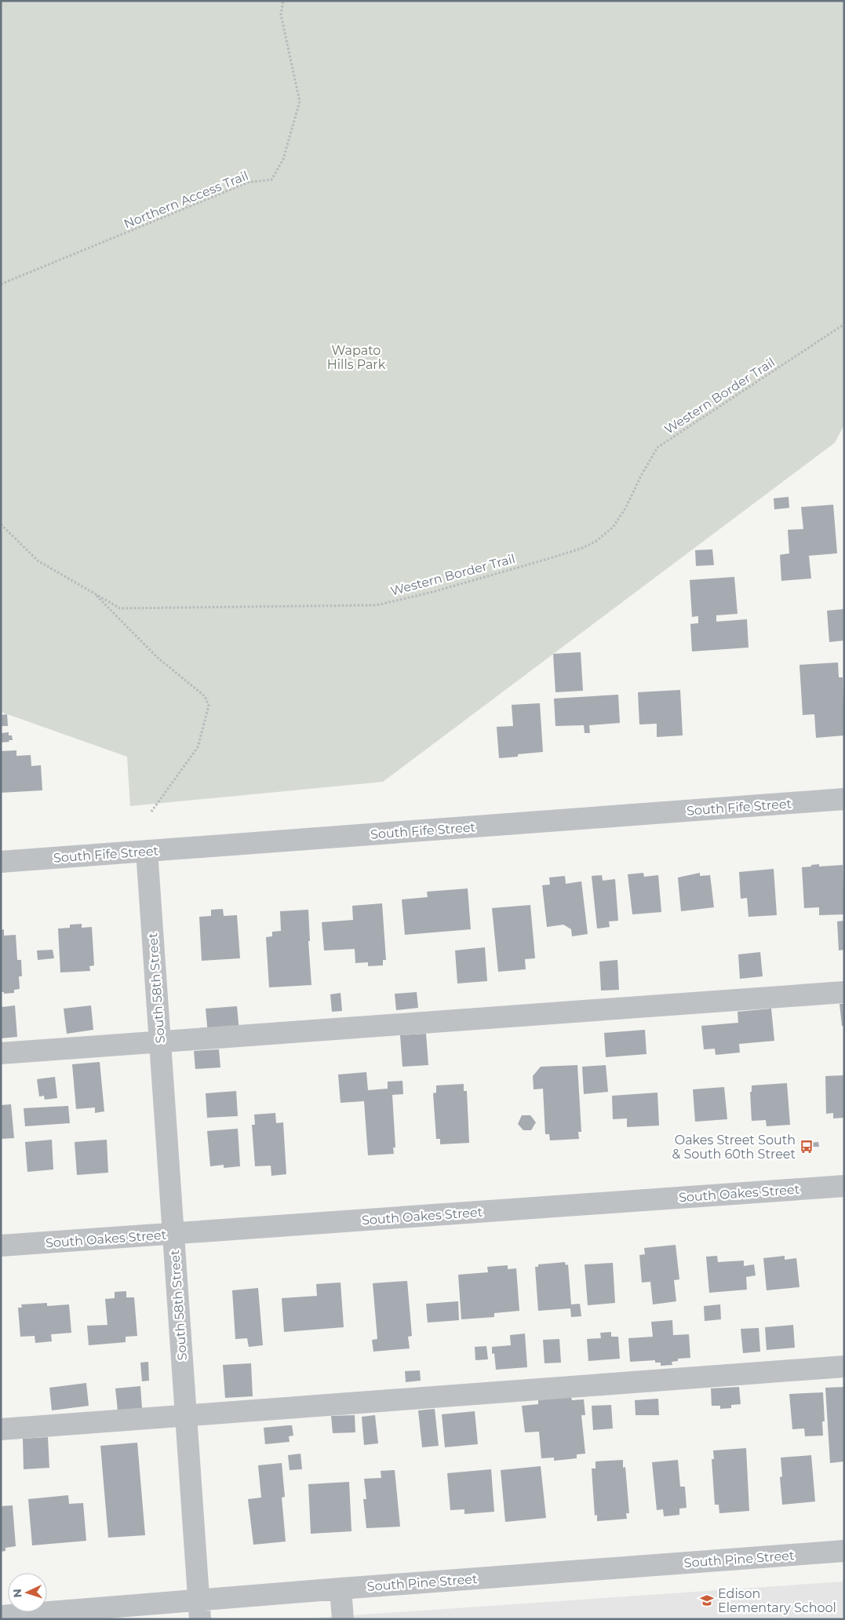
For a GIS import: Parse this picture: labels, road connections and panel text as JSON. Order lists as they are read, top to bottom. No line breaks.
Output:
{"streets":{"street":["South Fife Street","South 58th Street","South Oakes Street","South Pine Street"],"path":["Northern Access Trail","Western Border Trail"]},"crossings":[["South Fife Street","South 58th Street"],["South 58th Street","South Oakes Street"],["South 58th Street","South Pine Street"]],"parks":["Wapato Hills Park"],"places":{"bus stop":["Oakes Street South & South 60th Street"],"school or university":["Edison Elementary School"]},"north":"left"}
